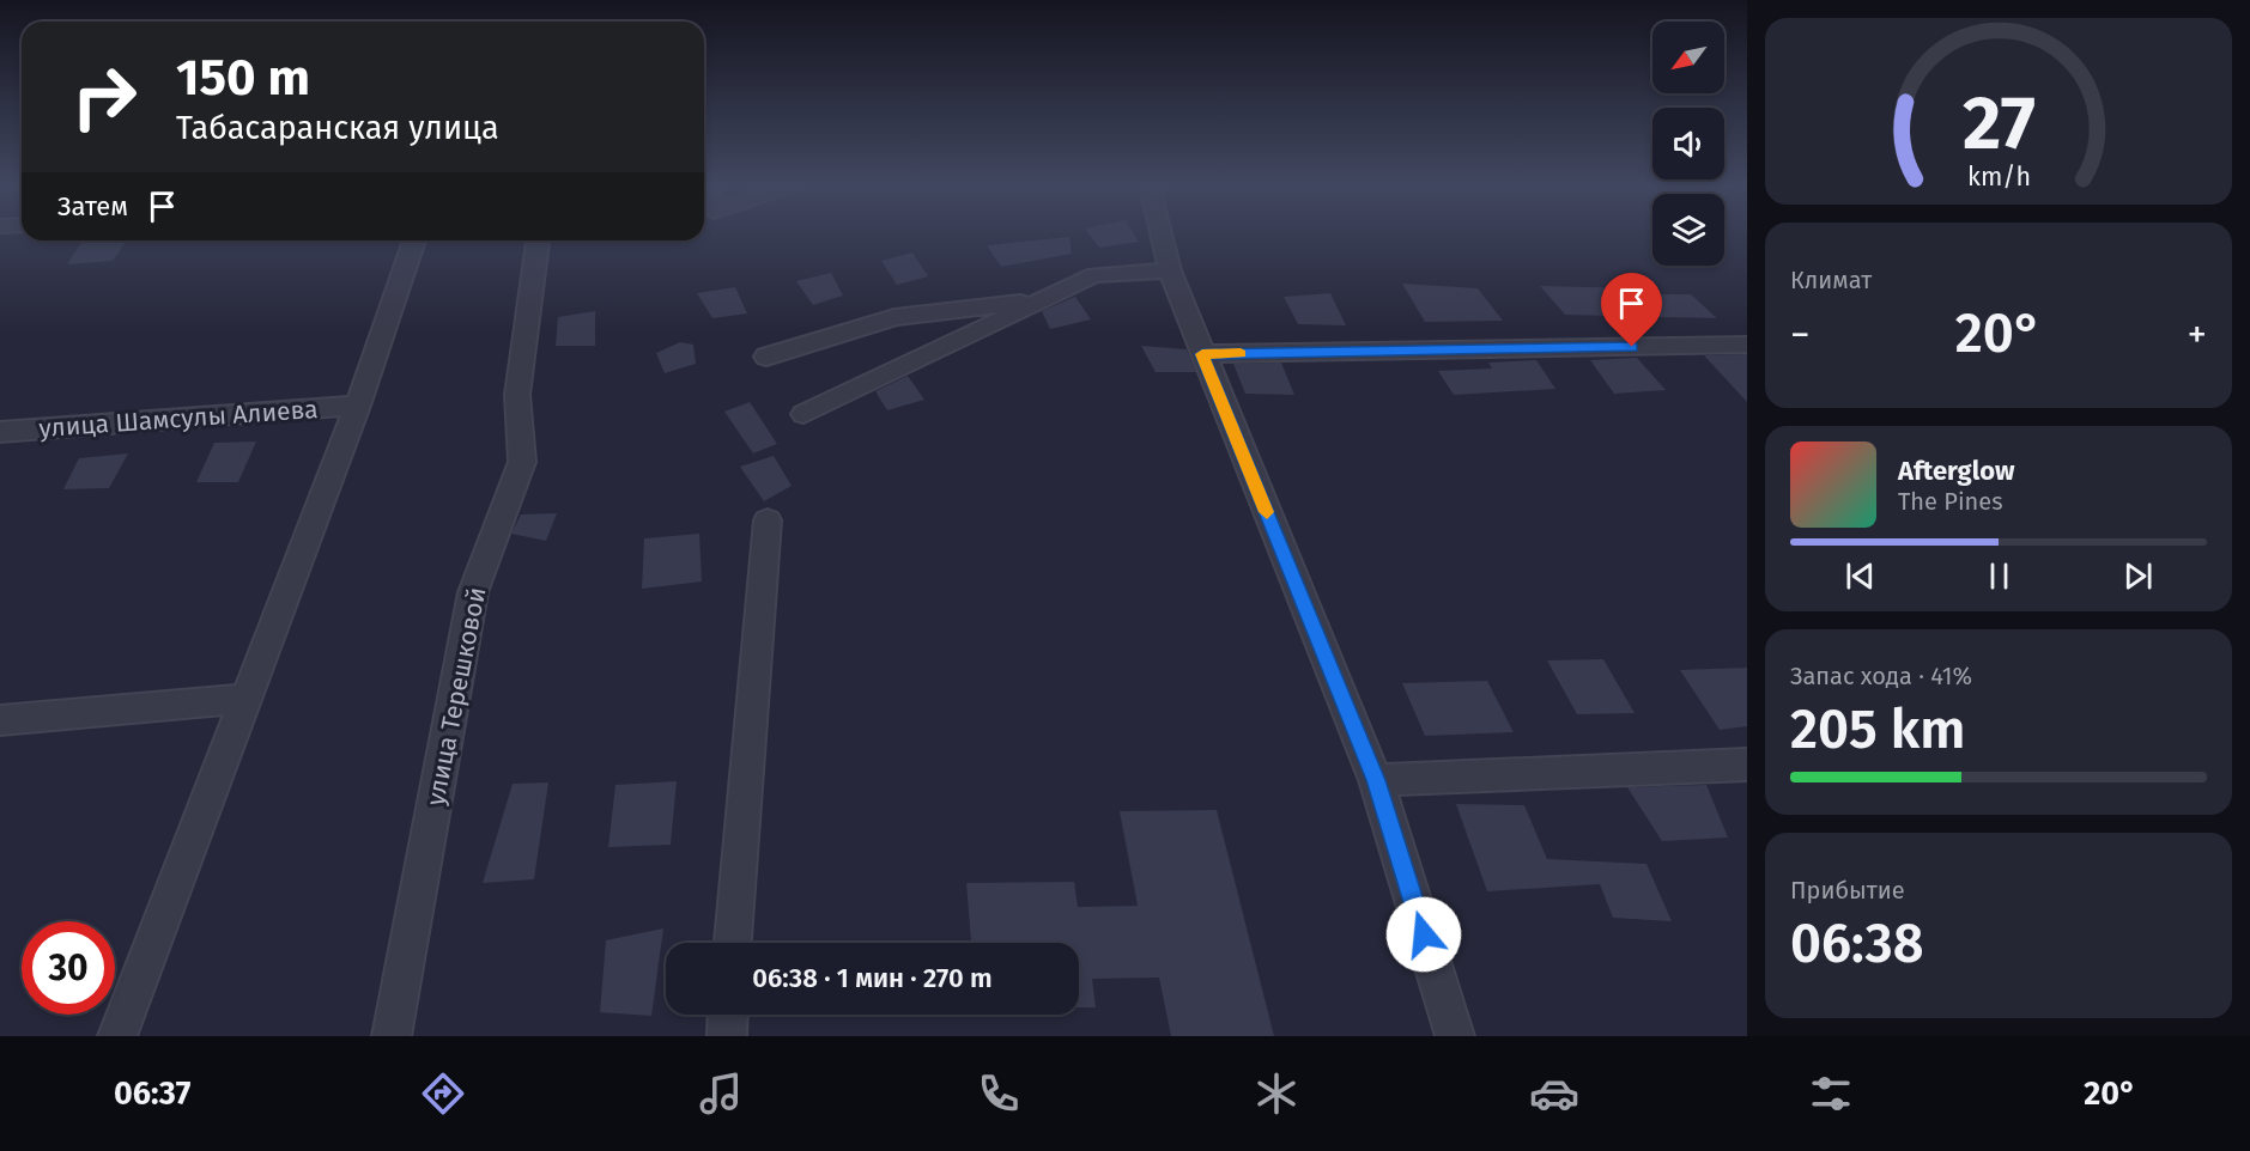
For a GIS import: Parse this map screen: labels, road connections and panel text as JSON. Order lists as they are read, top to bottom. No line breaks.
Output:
{"streets":{"street":["улица Шамсулы Алиева","улица Терешковой"]},"north":"bottom left","page":{"turn":["150 m","Табасаранская улица"],"then":"Затем","tile":["Климат",["Запас хода · 41%","205 km"],["Прибытие","06:38"]],"heat":["−","20°","+"],"song":["Afterglow","The Pines"],"limit":"30","trip":"06:38 · 1 мин · 270 m","tabs":["06:37","20°"],"gauge":["27","km/h"]}}
